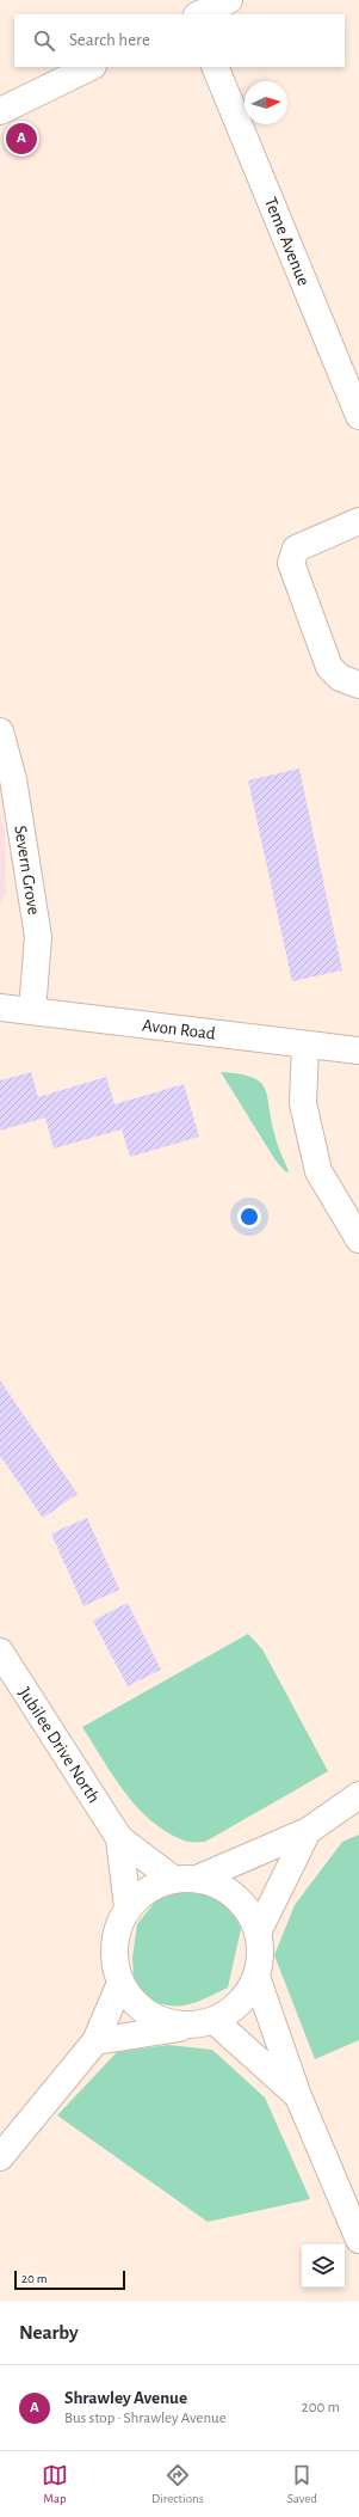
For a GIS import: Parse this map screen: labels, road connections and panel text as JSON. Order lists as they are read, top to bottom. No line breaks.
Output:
{"streets":{"street":["Teme Avenue","Severn Grove","Avon Road","Jubilee Drive North"]},"crossings":[["Severn Grove","Avon Road"]],"scale_bar":"20 m","north":"right","page":{"search":"Search here","pins":"A","scale":"20 m","heading":"Nearby","list":[{"mark":"A","name":"Shrawley Avenue","note":"Bus stop · Shrawley Avenue","value":"200 m"}],"nav":["Map","Directions","Saved"]}}
